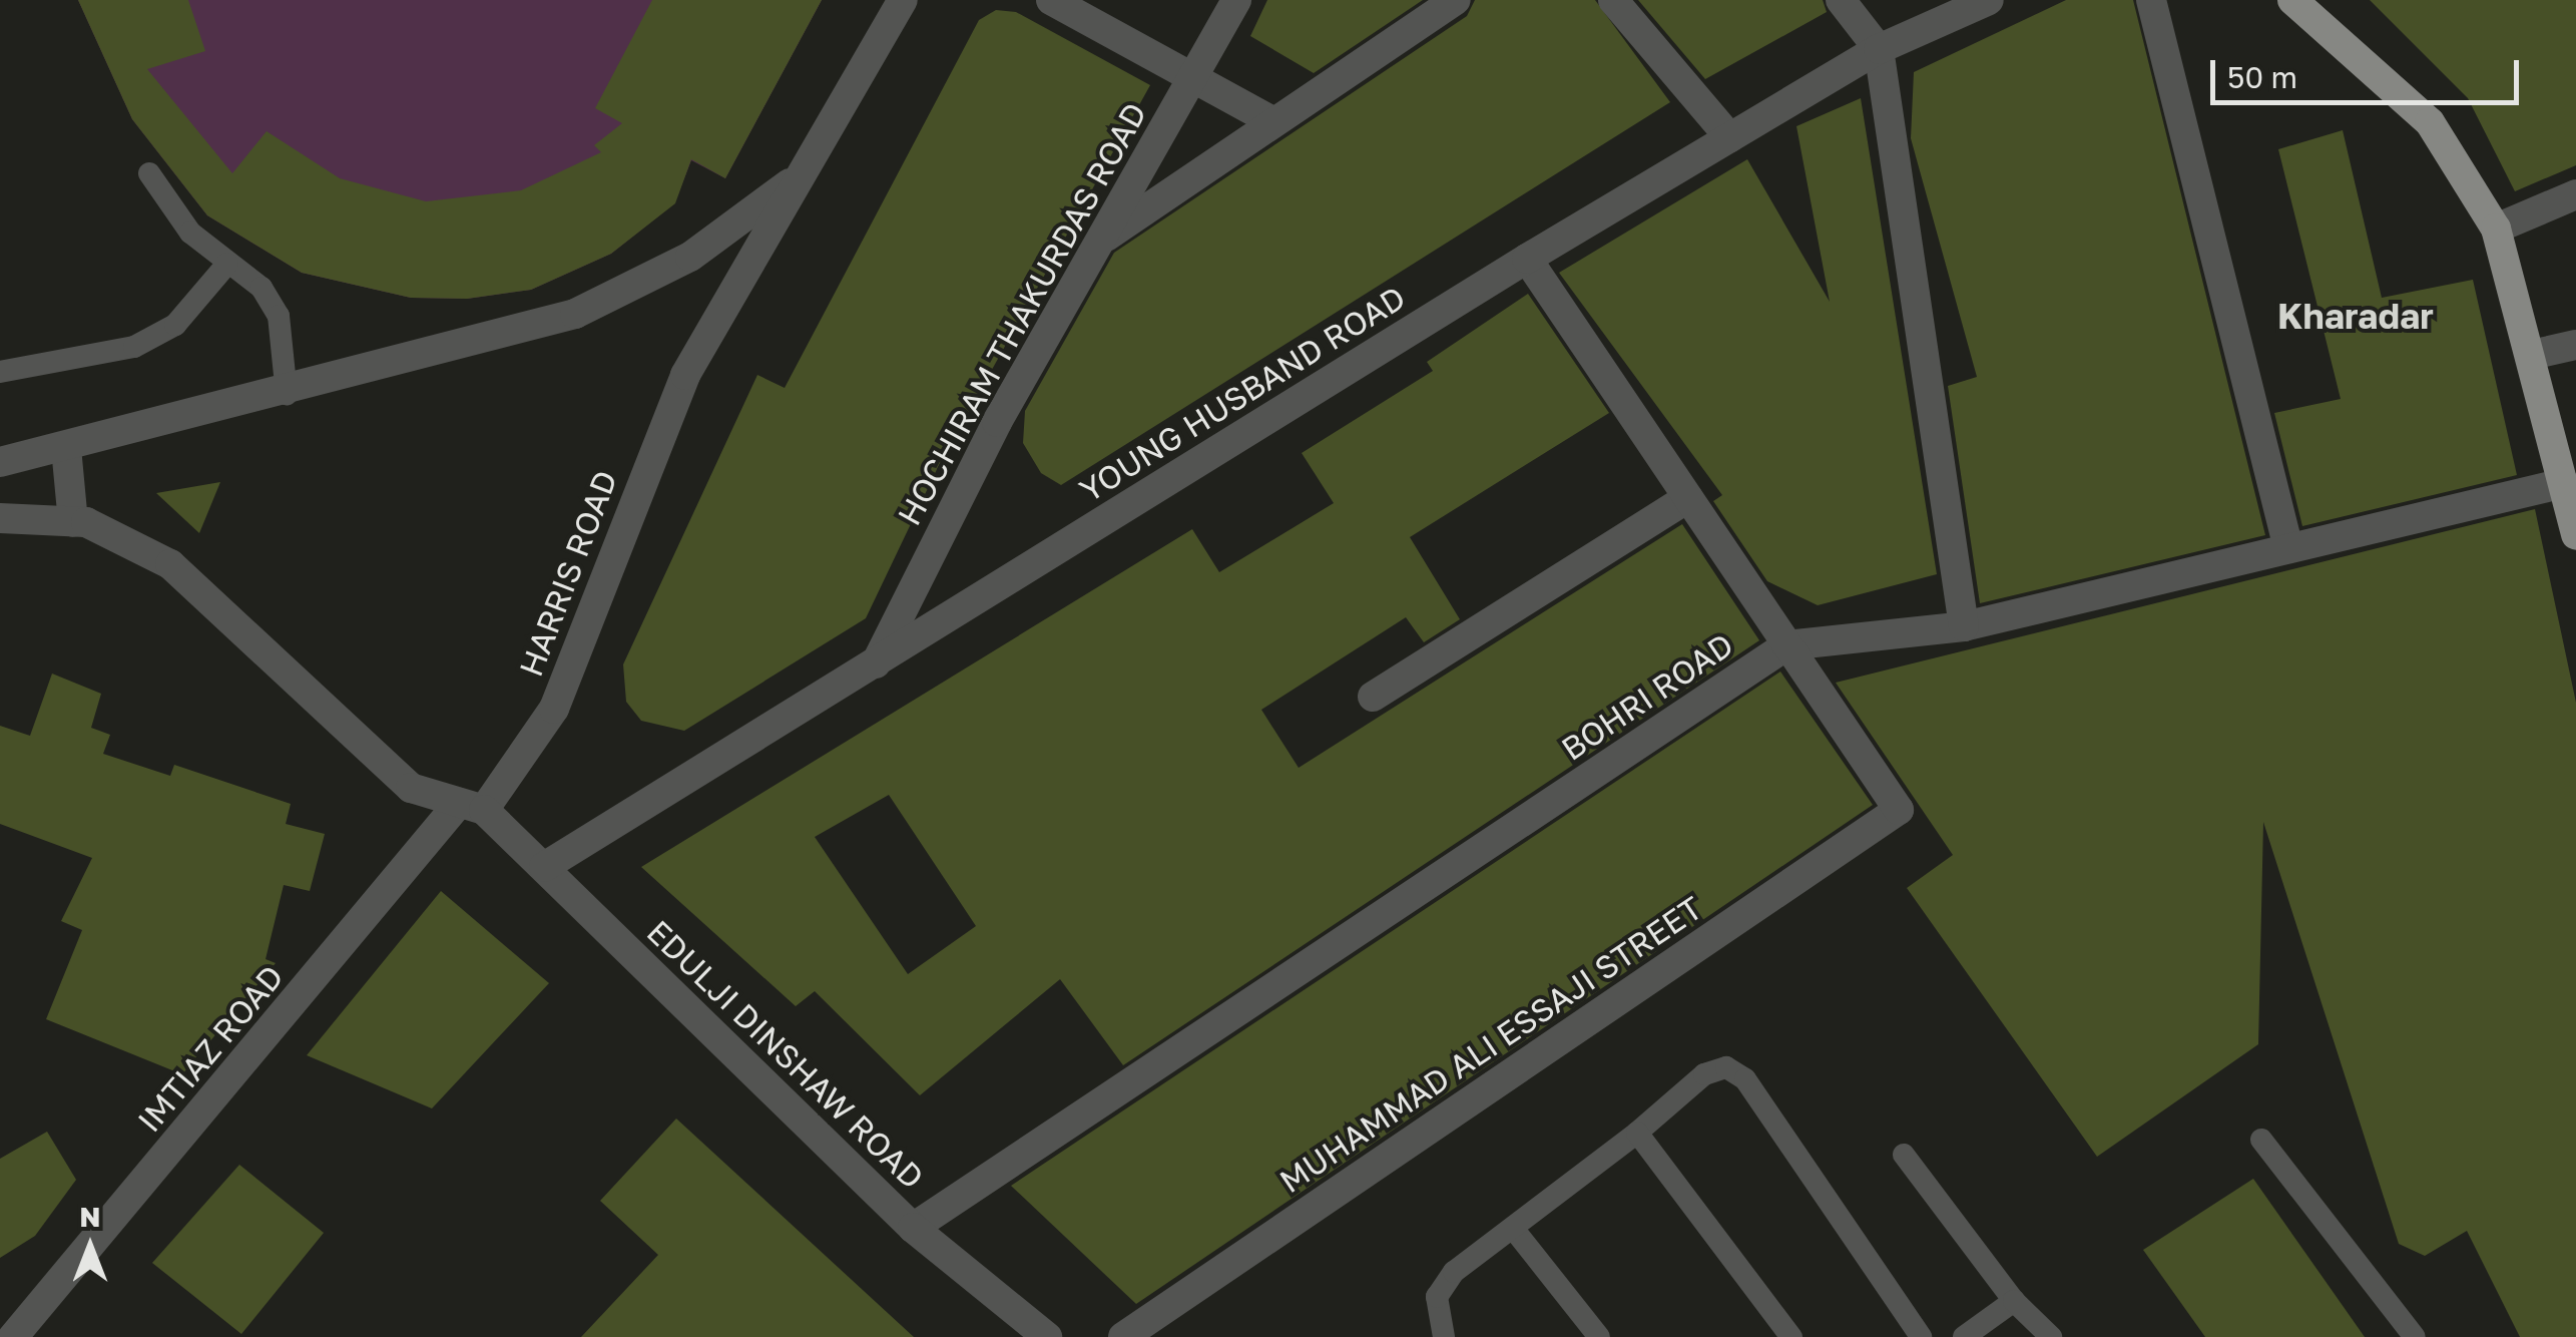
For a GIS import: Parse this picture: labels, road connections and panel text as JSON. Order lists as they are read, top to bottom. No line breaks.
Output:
{"streets":{"street":["HOCHIRAM THAKURDAS ROAD","YOUNG HUSBAND ROAD","HARRIS ROAD","BOHRI ROAD","MUHAMMAD ALI ESSAJI STREET","IMTIAZ ROAD","EDULJI DINSHAW ROAD"]},"crossings":[["HOCHIRAM THAKURDAS ROAD","YOUNG HUSBAND ROAD"],["YOUNG HUSBAND ROAD","EDULJI DINSHAW ROAD"],["HARRIS ROAD","IMTIAZ ROAD"],["HARRIS ROAD","EDULJI DINSHAW ROAD"],["BOHRI ROAD","MUHAMMAD ALI ESSAJI STREET"],["BOHRI ROAD","EDULJI DINSHAW ROAD"],["IMTIAZ ROAD","EDULJI DINSHAW ROAD"]],"districts":["Kharadar"],"scale_bar":"50 m","north":"top"}
